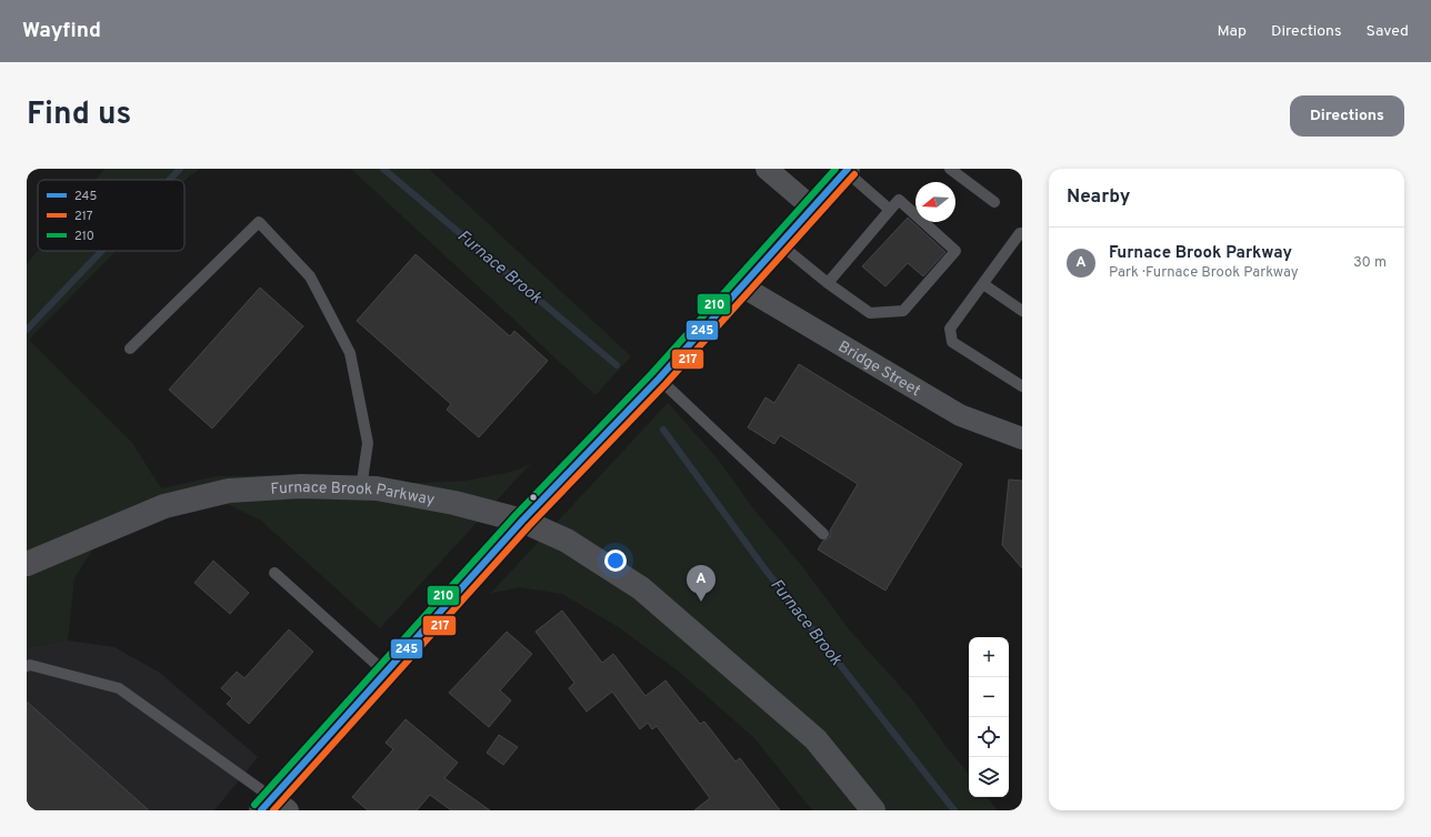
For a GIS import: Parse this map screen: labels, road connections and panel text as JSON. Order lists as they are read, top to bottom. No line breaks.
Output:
{"streets":{"main road":["Furnace Brook Parkway"],"street":["Bridge Street"]},"water":["Furnace Brook"],"lines":["transit line 245","transit line 210","transit line 217"],"legend":["245","217","210"],"north":"left","page":{"header":"Wayfind","nav":["Map","Directions","Saved"],"title":"Find us","buttons":"Directions","heading":"Nearby","list":[{"mark":"A","name":"Furnace Brook Parkway","note":"Park · Furnace Brook Parkway","value":"30 m"}],"pins":"A","map_buttons":["+","−"]}}
